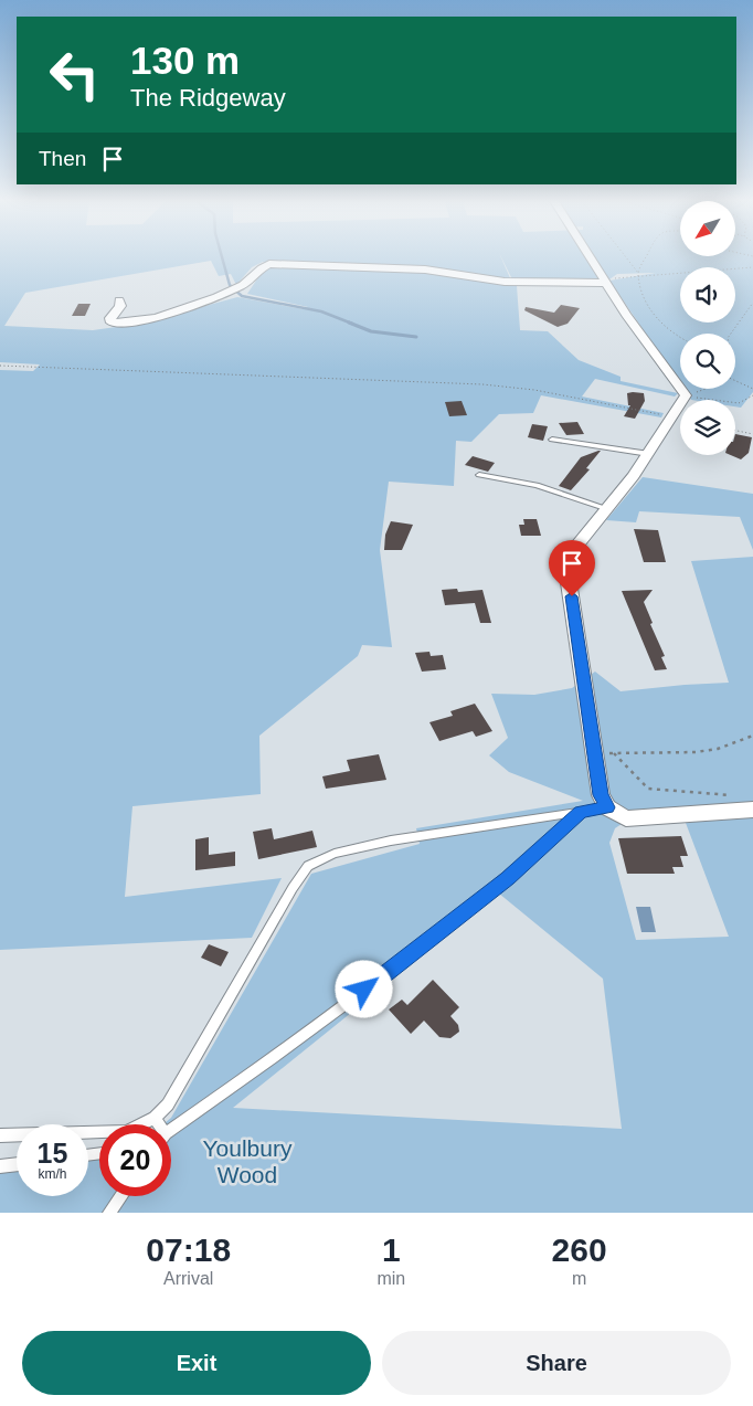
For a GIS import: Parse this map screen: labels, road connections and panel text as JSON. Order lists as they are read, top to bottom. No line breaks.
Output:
{"parks":["Youlbury Wood"],"north":"bottom left","page":{"turn":["130 m","The Ridgeway"],"then":"Then","speed":"15 km/h","limit":"20","eta":["07:18","Arrival","1","min","260","m"],"buttons":["Exit","Share"]}}
